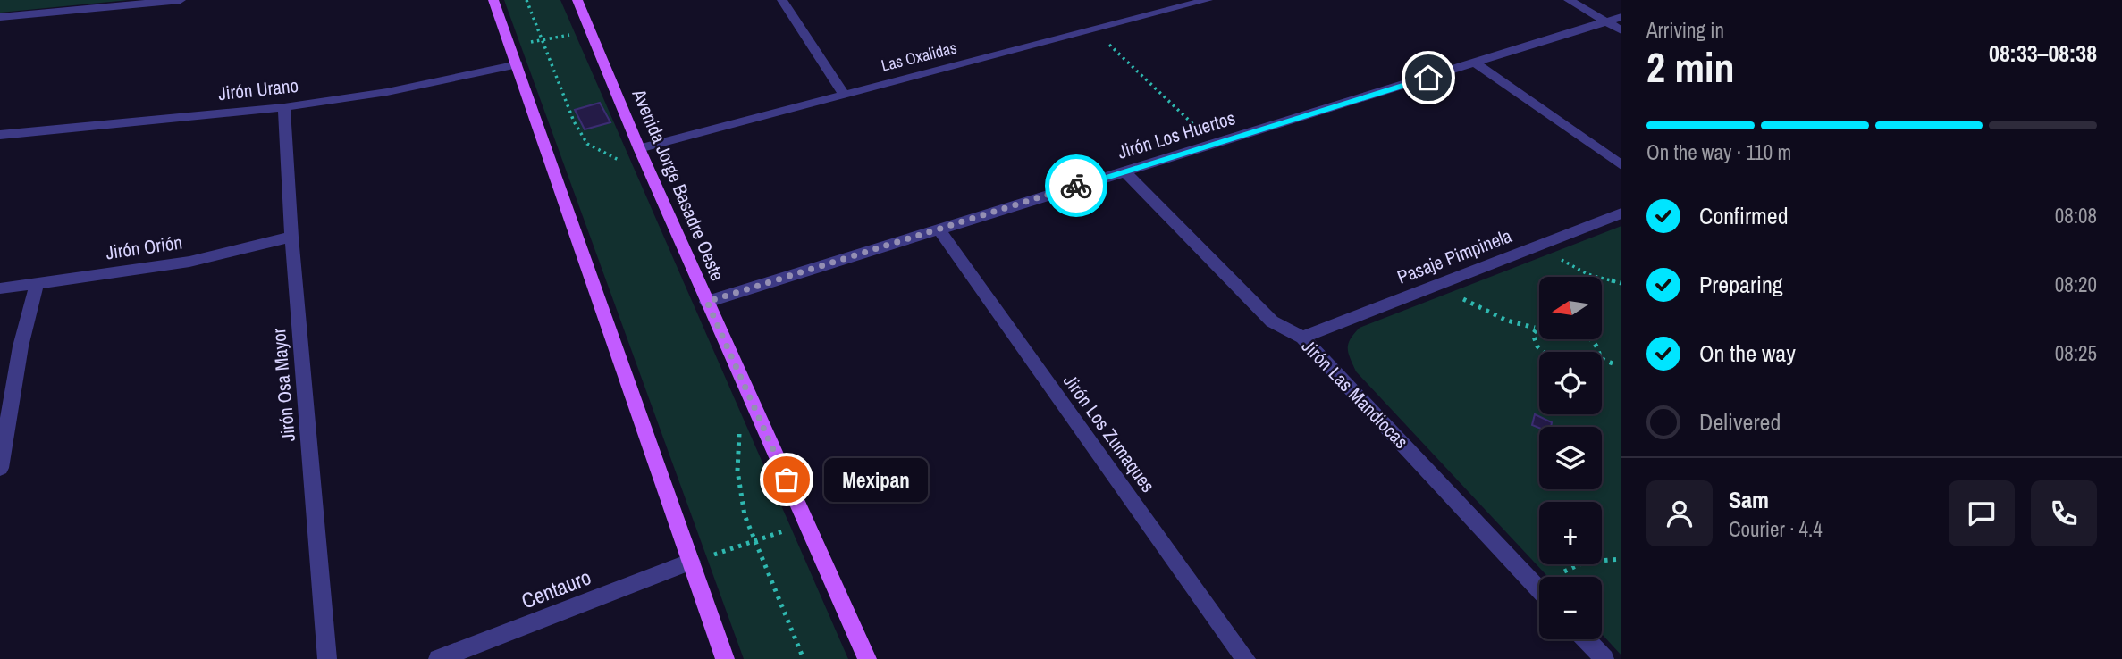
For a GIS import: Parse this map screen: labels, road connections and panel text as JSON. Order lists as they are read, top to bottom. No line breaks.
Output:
{"streets":{"main road":["Avenida Jorge Basadre Oeste"],"street":["Las Oxalidas","Jirón Urano","Jirón Los Huertos","Jirón Orión","Pasaje Pimpinela","Jirón Osa Mayor","Jirón Las Mandiocas","Jirón Los Zumaques","Centauro"]},"crossings":[["Las Oxalidas","Avenida Jorge Basadre Oeste"],["Jirón Urano","Jirón Osa Mayor"],["Jirón Los Huertos","Avenida Jorge Basadre Oeste"],["Jirón Los Huertos","Jirón Las Mandiocas"],["Jirón Los Huertos","Jirón Los Zumaques"],["Jirón Orión","Jirón Osa Mayor"],["Pasaje Pimpinela","Jirón Las Mandiocas"]],"places":["Mexipan"],"north":"left","page":{"heading":["2 min","Arriving in","08:33–08:38"],"panel":["Sam","Courier · 4.4"],"bar":"On the way · 110 m","list":[["Confirmed","08:08"],["Preparing","08:20"],["On the way","08:25"],"Delivered"],"map_buttons":["+","−"],"bubble":"Mexipan"}}
